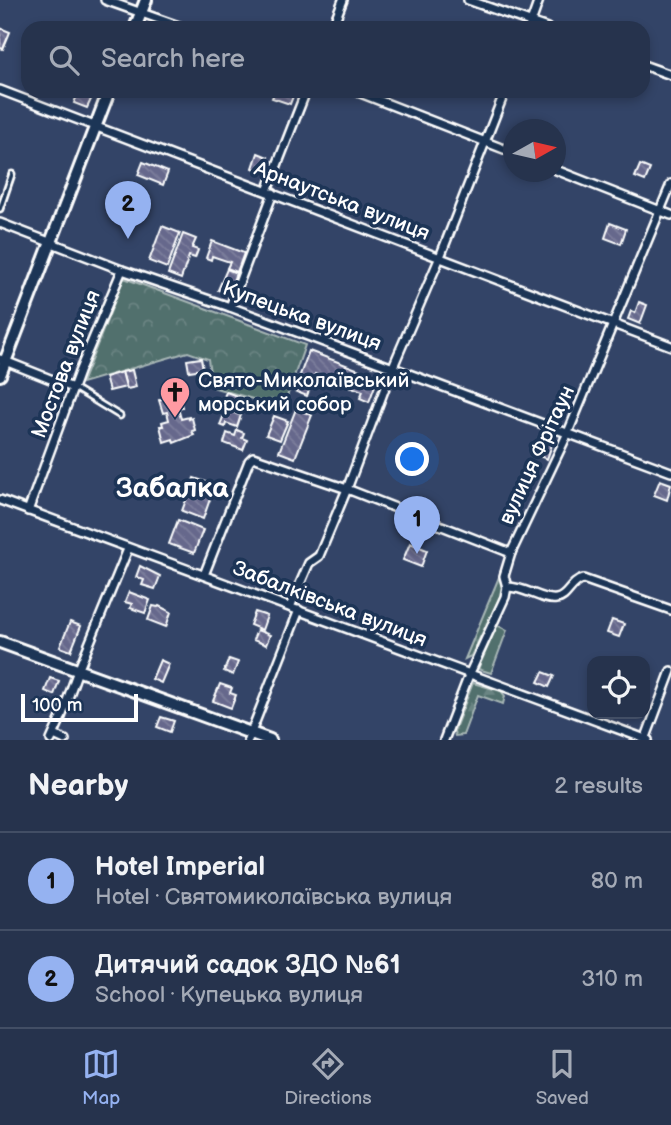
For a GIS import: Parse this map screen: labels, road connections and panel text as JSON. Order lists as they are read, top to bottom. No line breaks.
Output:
{"streets":{"street":["Арнаутська вулиця","Купецька вулиця","Мостова вулиця","вулиця Фрітаун","Забалківська вулиця"]},"crossings":[["Арнаутська вулиця","вулиця Фрітаун"],["Купецька вулиця","Мостова вулиця"],["Купецька вулиця","вулиця Фрітаун"],["Мостова вулиця","Забалківська вулиця"],["вулиця Фрітаун","Забалківська вулиця"]],"districts":["Забалка"],"places":{"church":["Свято-Миколаївський морський собор"]},"scale_bar":"100 m","north":"right","page":{"search":"Search here","pins":["2","1"],"scale":"100 m","heading":["Nearby","2 results"],"list":[{"mark":"1","name":"Hotel Imperial","note":"Hotel · Святомиколаївська вулиця","value":"80 m"},{"mark":"2","name":"Дитячий садок ЗДО №61","note":"School · Купецька вулиця","value":"310 m"}],"nav":["Map","Directions","Saved"]}}
